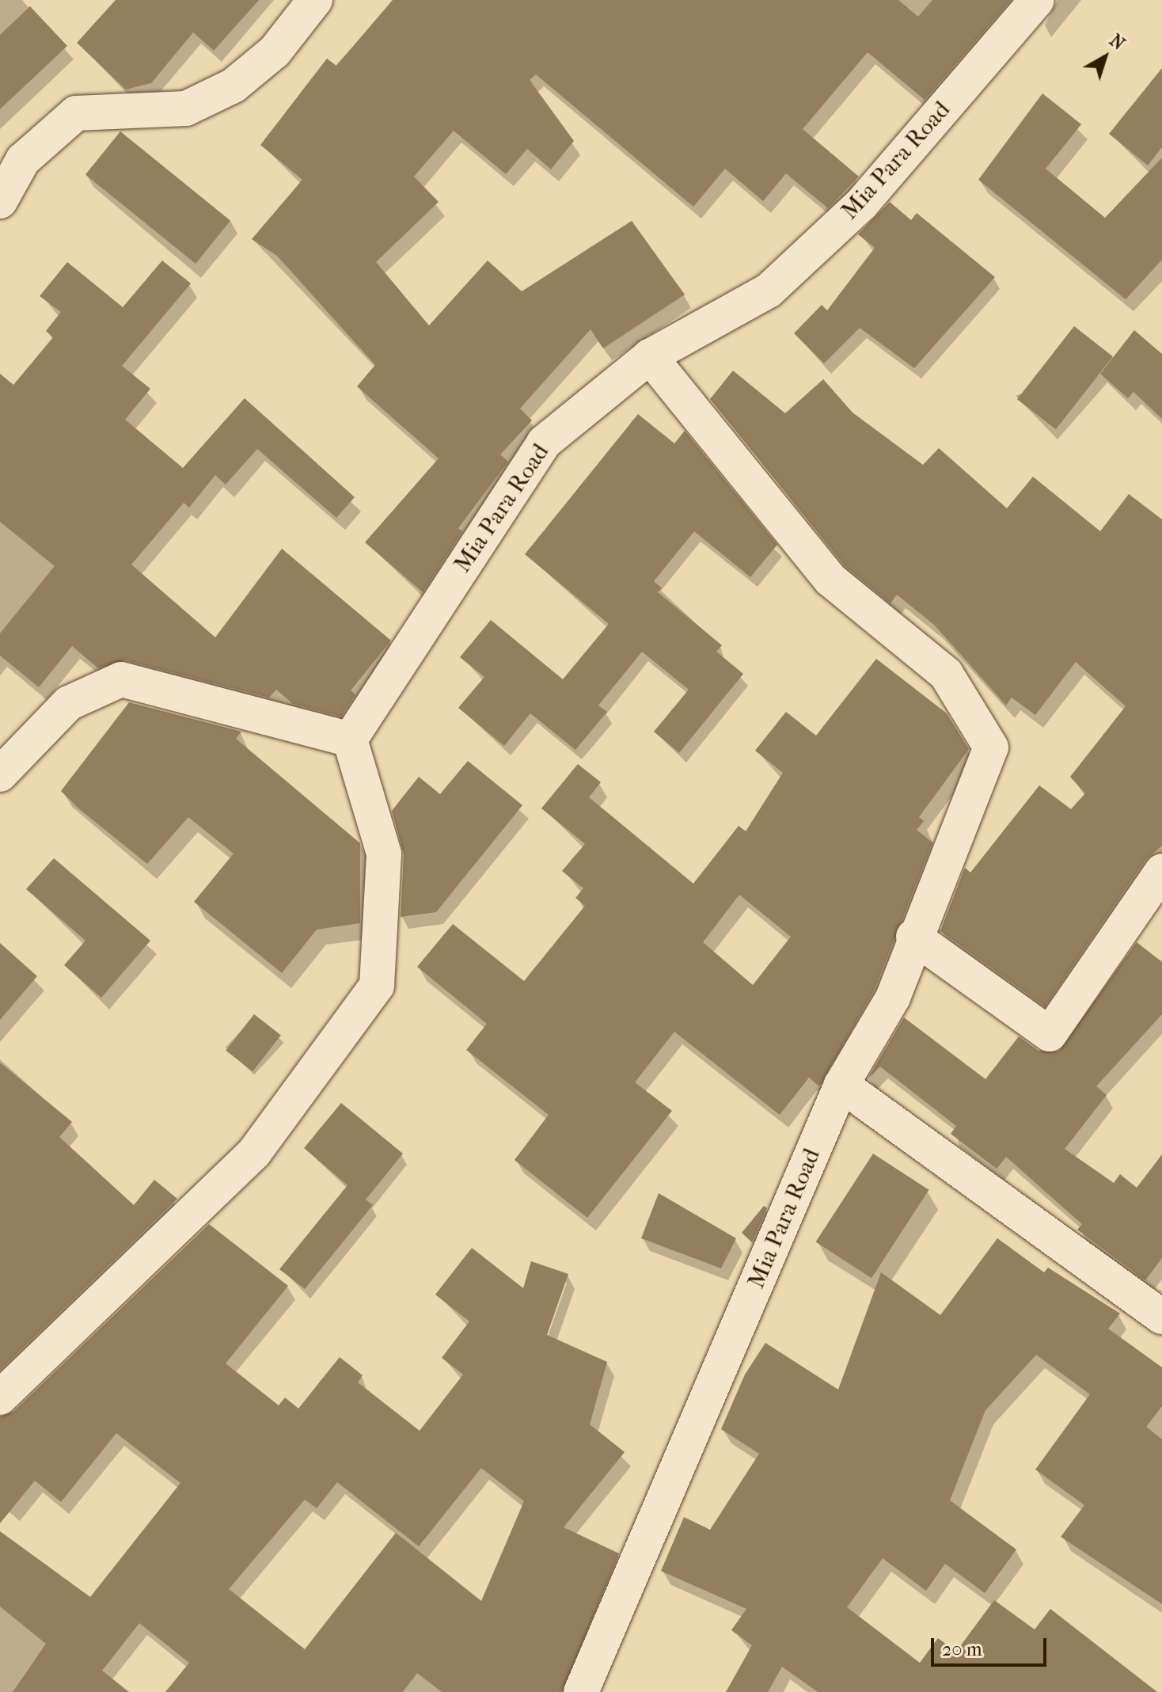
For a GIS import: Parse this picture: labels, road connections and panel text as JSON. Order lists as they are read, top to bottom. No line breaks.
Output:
{"streets":{"street":["Mia Para Road"]},"scale_bar":"20 m","north":"top right"}
